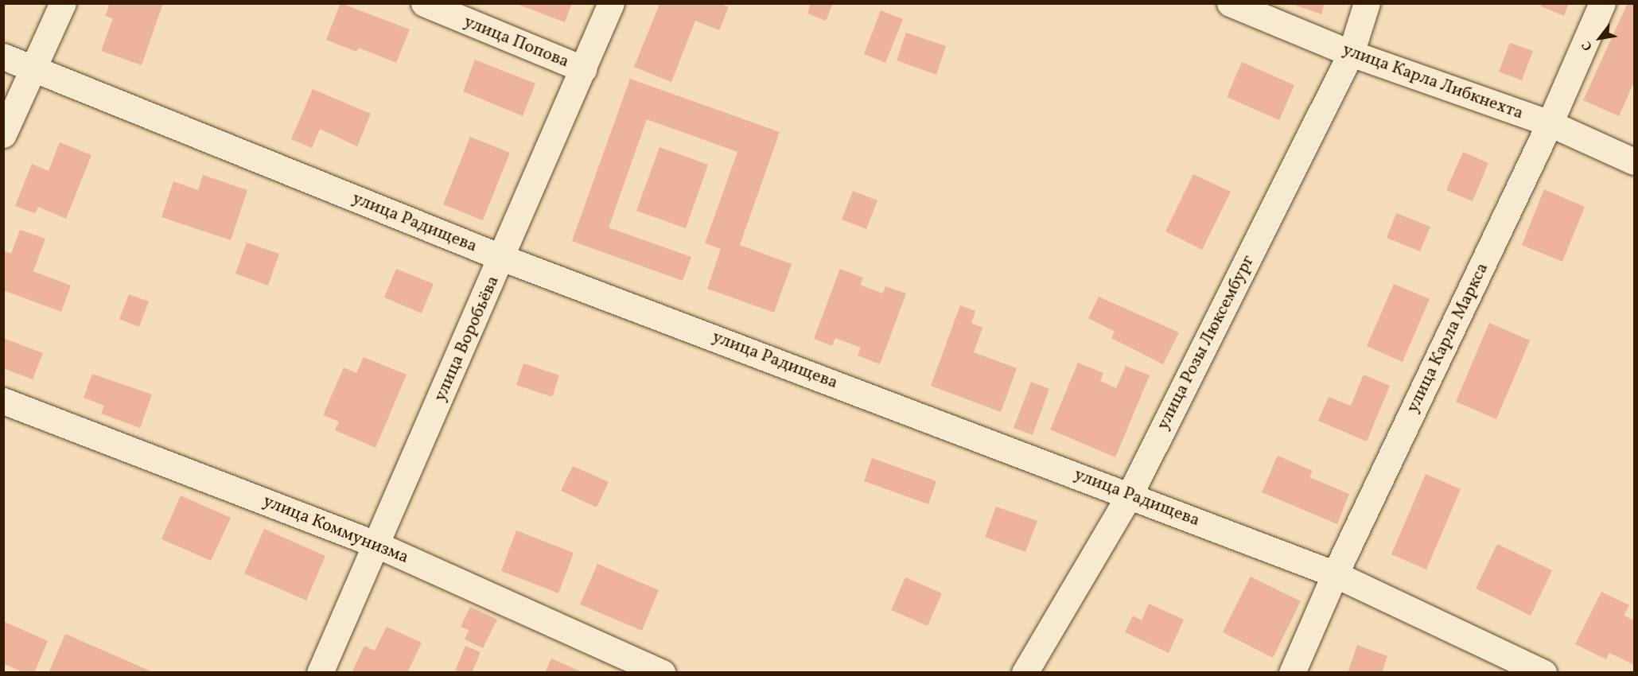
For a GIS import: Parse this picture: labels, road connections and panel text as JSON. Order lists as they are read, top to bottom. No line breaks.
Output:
{"streets":{"street":["улица Попова","улица Карла Либкнехта","улица Радищева","улица Карла Маркса","улица Воробьёва","улица Розы Люксембург","улица Коммунизма"]},"crossings":[["улица Попова","улица Воробьёва"],["улица Карла Либкнехта","улица Карла Маркса"],["улица Карла Либкнехта","улица Розы Люксембург"],["улица Радищева","улица Карла Маркса"],["улица Радищева","улица Воробьёва"],["улица Радищева","улица Розы Люксембург"],["улица Воробьёва","улица Коммунизма"]],"north":"bottom left"}
